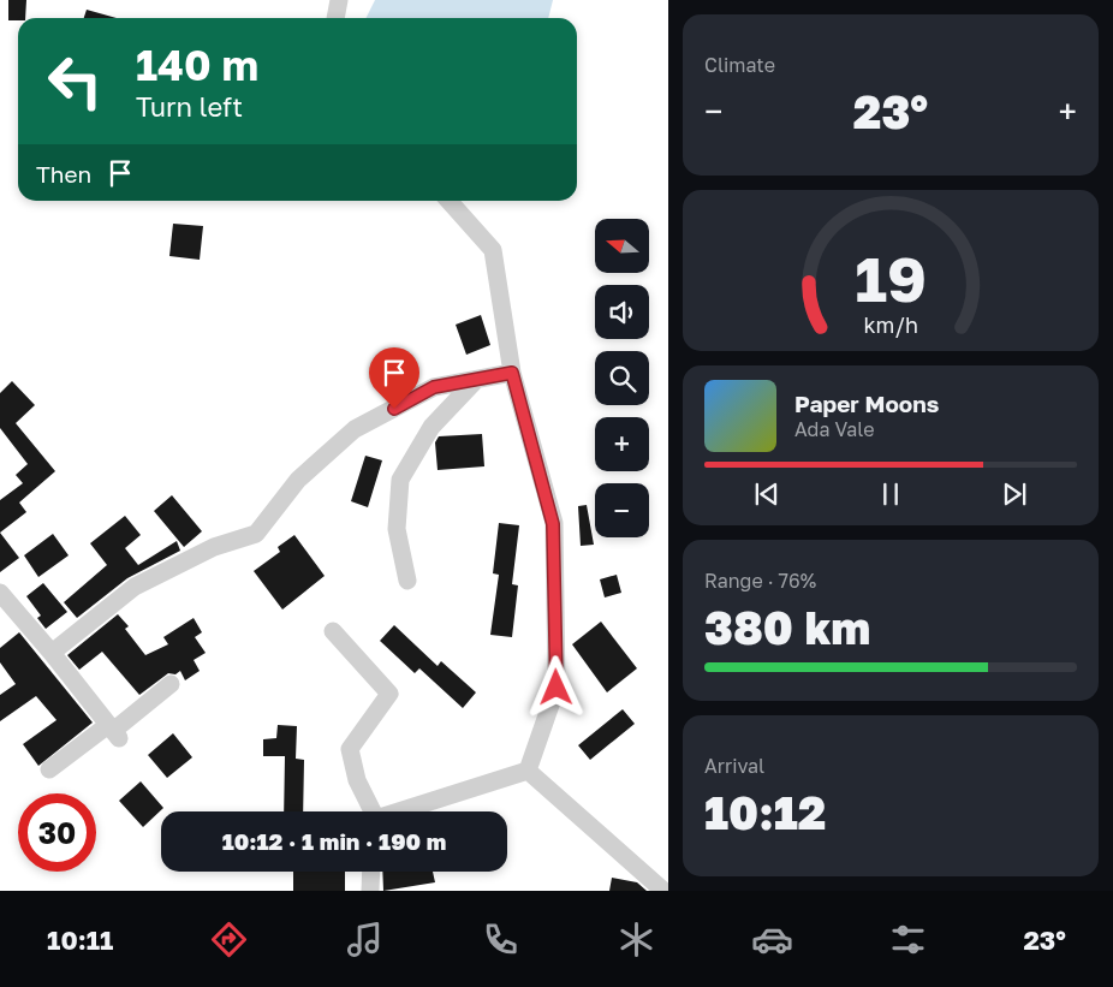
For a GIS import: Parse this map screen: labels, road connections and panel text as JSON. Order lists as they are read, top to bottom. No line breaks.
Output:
{"north":"left","page":{"tile":["Climate",["Range · 76%","380 km"],["Arrival","10:12"]],"turn":["140 m","Turn left"],"heat":["−","23°","+"],"then":"Then","map_buttons":["+","−"],"song":["Paper Moons","Ada Vale"],"limit":"30","trip":"10:12 · 1 min · 190 m","tabs":["10:11","23°"],"gauge":["19","km/h"]}}
